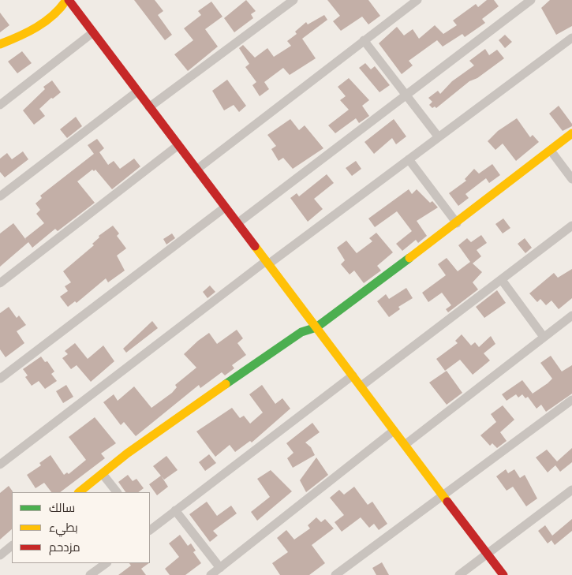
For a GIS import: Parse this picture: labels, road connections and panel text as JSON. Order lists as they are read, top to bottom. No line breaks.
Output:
{"legend":["سالك","بطيء","مزدحم"]}
